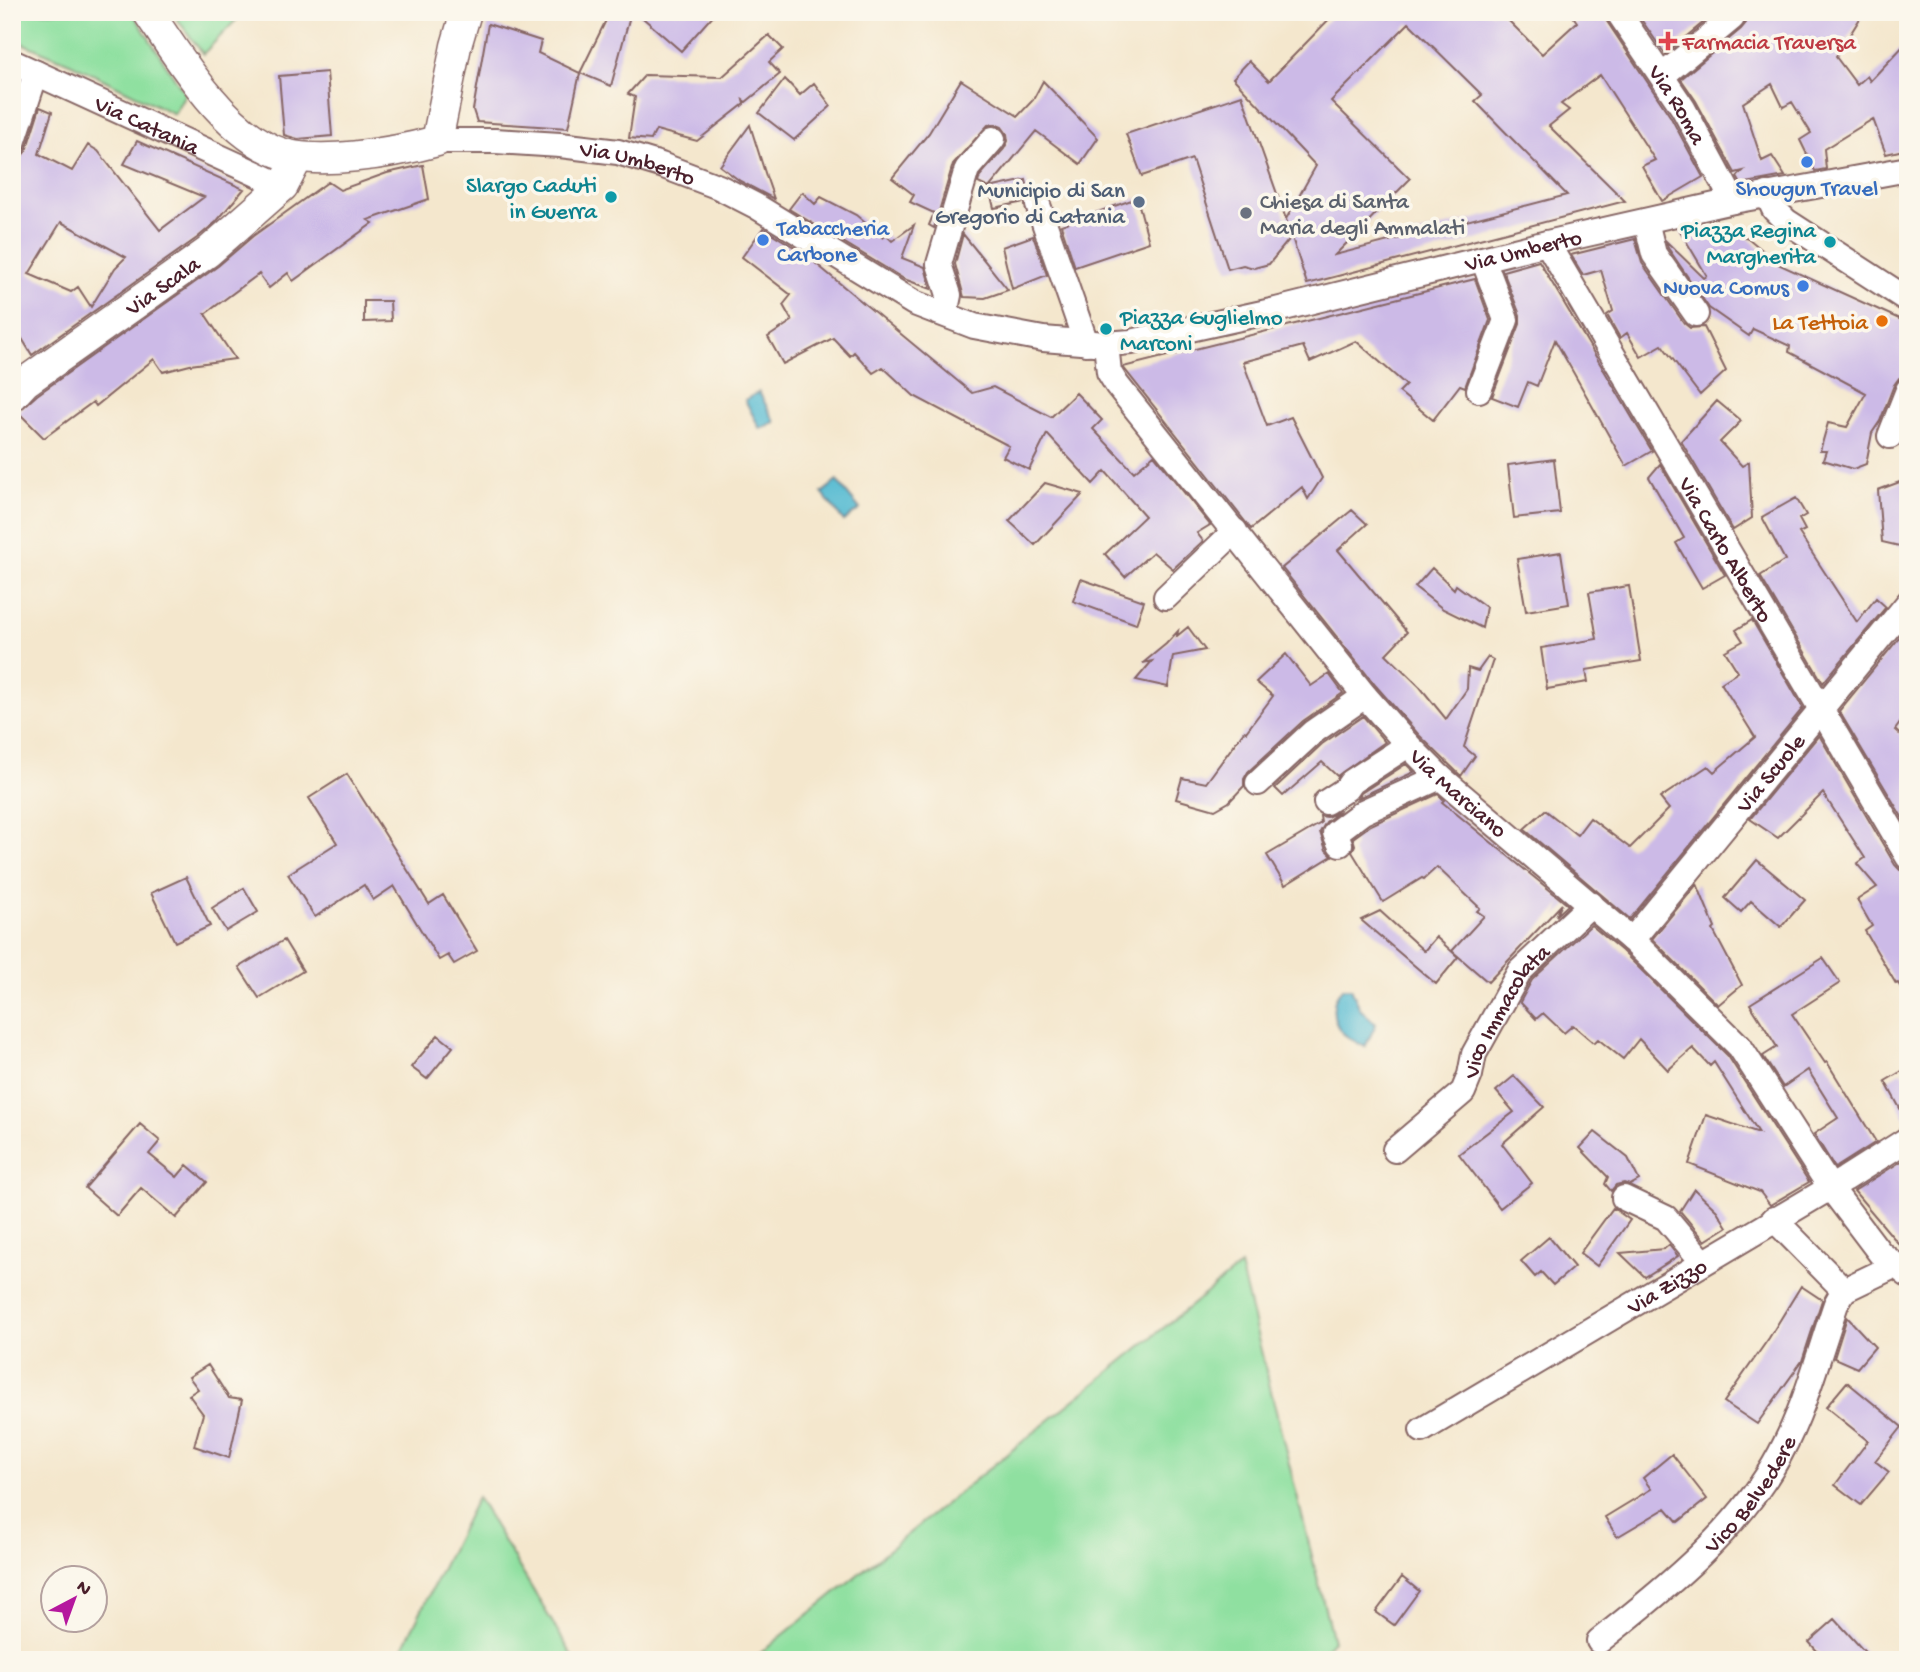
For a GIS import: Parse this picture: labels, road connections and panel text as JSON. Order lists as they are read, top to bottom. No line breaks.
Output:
{"streets":{"main road":["Via Catania","Via Umberto","Via Scala"],"street":["Via Roma","Via Carlo Alberto","Via Scuole","Via Marciano","Vico Immacolata","Via Zizzo","Vico Belvedere"]},"crossings":[["Via Roma","Via Umberto"],["Via Catania","Via Umberto"],["Via Catania","Via Scala"],["Via Umberto","Via Scala"],["Via Umberto","Via Carlo Alberto"],["Via Umberto","Via Marciano"],["Via Carlo Alberto","Via Scuole"],["Via Scuole","Via Marciano"],["Via Marciano","Vico Immacolata"],["Via Marciano","Via Zizzo"]],"places":{"health":["Farmacia Traversa"],"other":["Shougun Travel","Slargo Caduti in Guerra","Municipio di San Gregorio di Catania","Chiesa di Santa Maria degli Ammalati","Tabaccheria Carbone","Piazza Regina Margherita","Nuova Comus","La Tettoia","Piazza Guglielmo Marconi"]},"north":"top right"}
